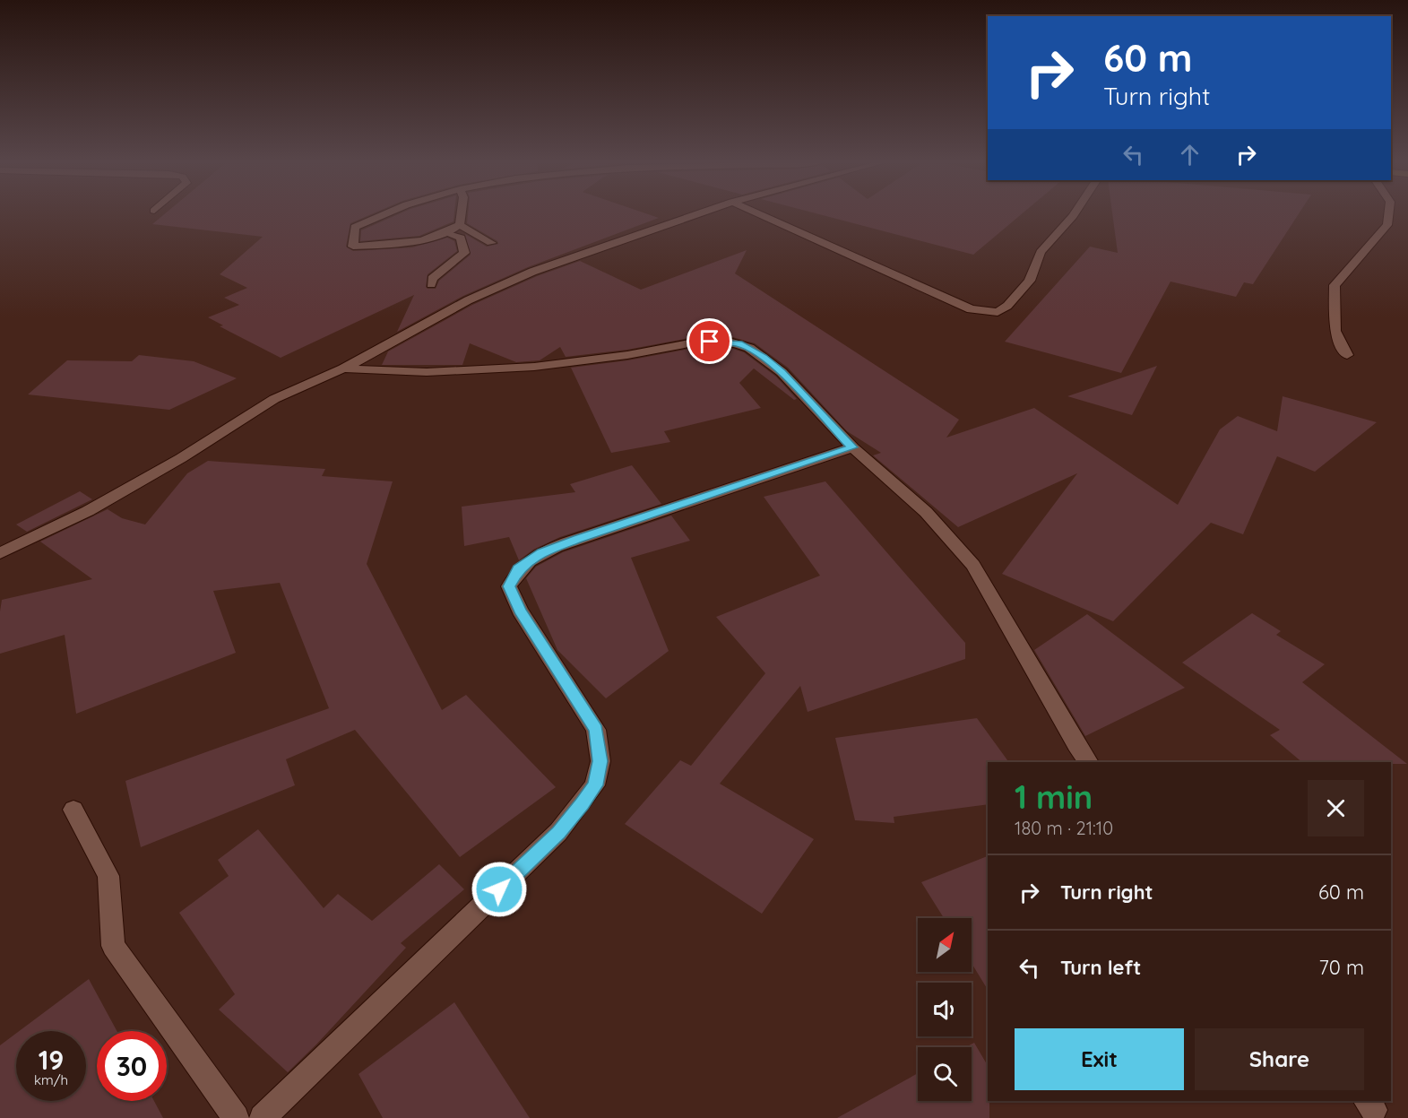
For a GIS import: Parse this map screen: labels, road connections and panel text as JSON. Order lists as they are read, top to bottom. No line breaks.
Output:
{"north":"top right","page":{"turn":["60 m","Turn right"],"heading":["1 min","180 m · 21:10"],"list":[{"name":"Turn right","value":"60 m"},{"name":"Turn left","value":"70 m"}],"buttons":["Exit","Share"],"speed":"19 km/h","limit":"30"}}
